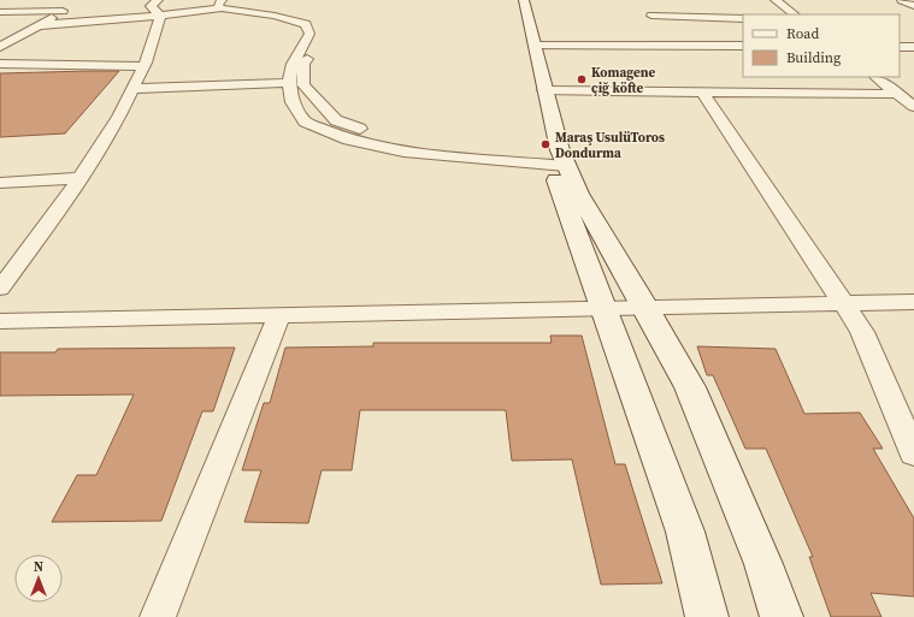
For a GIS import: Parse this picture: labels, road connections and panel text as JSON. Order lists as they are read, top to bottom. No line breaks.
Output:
{"places":["Komagene çiğ köfte","Maraş UsulüToros Dondurma"],"legend":["Road","Building"],"north":"top"}
